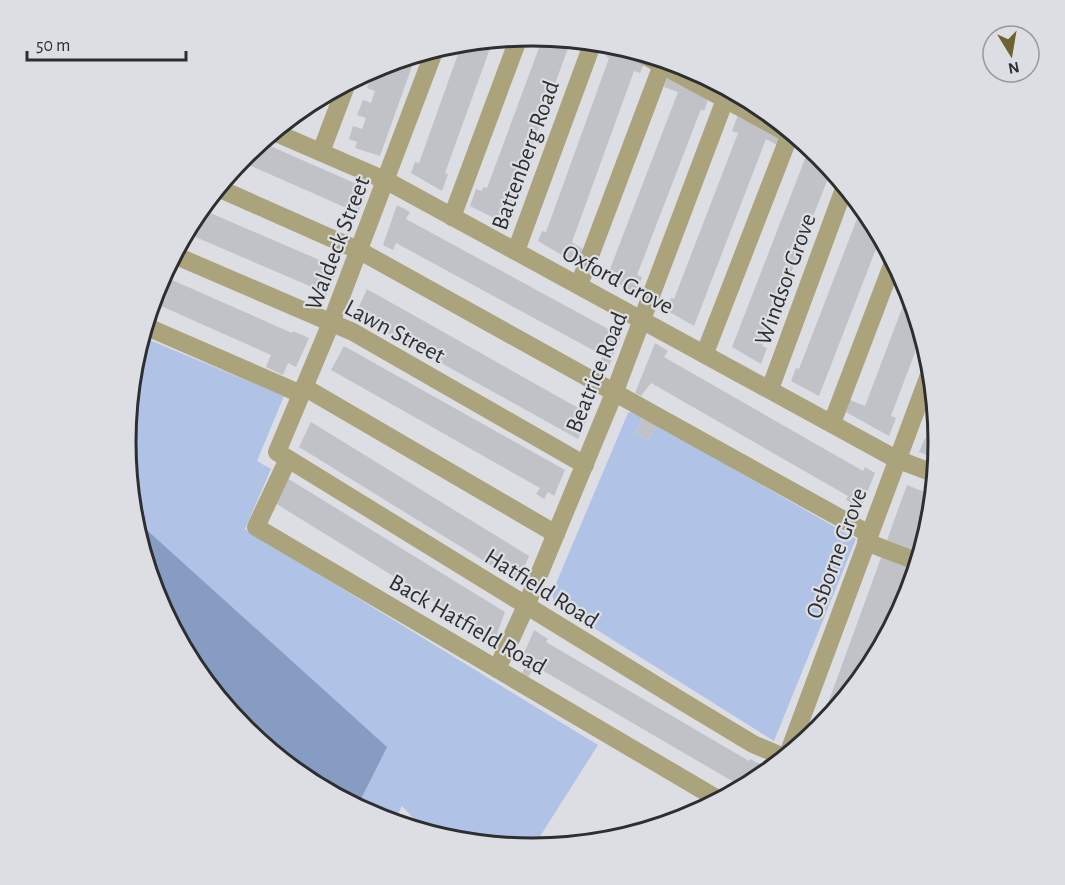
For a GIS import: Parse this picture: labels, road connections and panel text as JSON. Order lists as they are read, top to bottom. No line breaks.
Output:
{"streets":{"street":["Battenberg Road","Waldeck Street","Oxford Grove","Windsor Grove","Lawn Street","Beatrice Road","Osborne Grove","Hatfield Road","Back Hatfield Road"]},"crossings":[["Battenberg Road","Oxford Grove"],["Waldeck Street","Oxford Grove"],["Waldeck Street","Lawn Street"],["Waldeck Street","Hatfield Road"],["Waldeck Street","Back Hatfield Road"],["Oxford Grove","Windsor Grove"],["Oxford Grove","Beatrice Road"],["Oxford Grove","Osborne Grove"],["Lawn Street","Beatrice Road"],["Beatrice Road","Hatfield Road"],["Beatrice Road","Back Hatfield Road"],["Hatfield Road","Back Hatfield Road"]],"scale_bar":"50 m","north":"bottom"}
